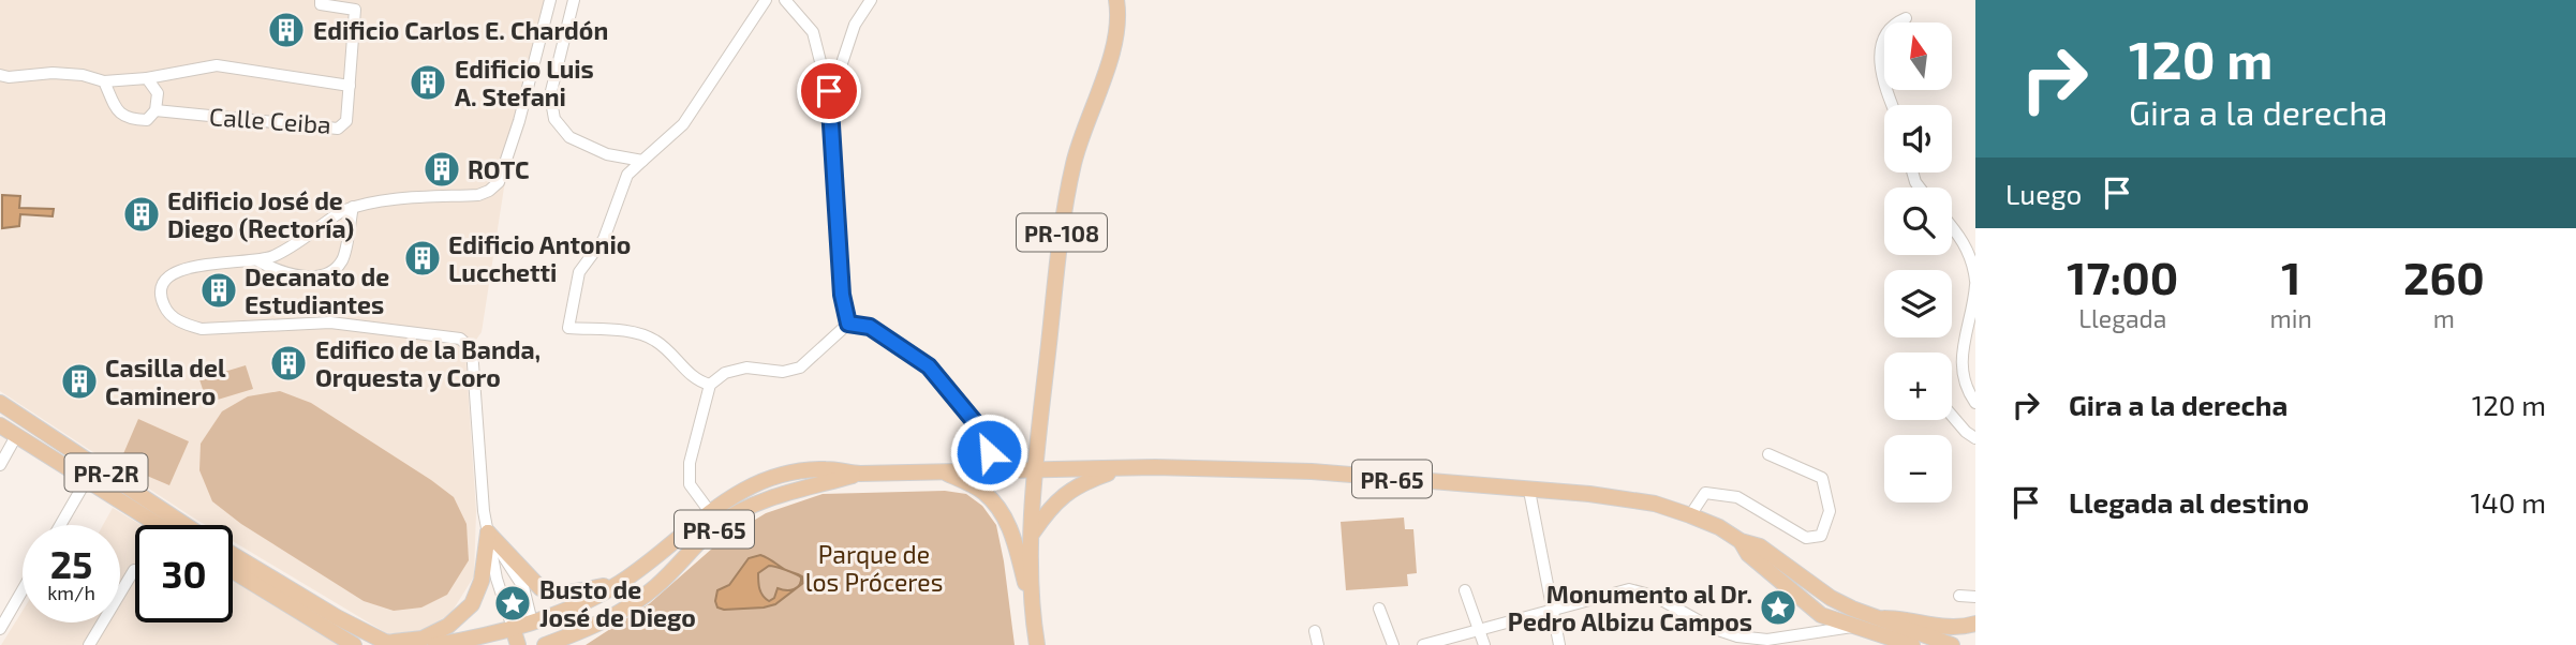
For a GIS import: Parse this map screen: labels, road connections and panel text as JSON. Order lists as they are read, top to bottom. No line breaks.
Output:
{"streets":{"main road":["PR-108","PR-2R","PR-65"],"street":["Calle Ceiba"]},"crossings":[["PR-108","PR-65"]],"parks":["Parque de los Próceres"],"places":{"building":["Edificio Carlos E. Chardón","Edificio Luis A. Stefani","ROTC","Edificio José de Diego (Rectoría)","Edificio Antonio Lucchetti","Decanato de Estudiantes","Edifico de la Banda, Orquesta y Coro","Casilla del Caminero"],"place":["Busto de José de Diego","Monumento al Dr. Pedro Albizu Campos"]},"north":"top","page":{"turn":["120 m","Gira a la derecha"],"map_buttons":["+","−"],"then":"Luego","eta":["17:00","Llegada","1","min","260","m"],"list":[{"name":"Gira a la derecha","value":"120 m"},{"name":"Llegada al destino","value":"140 m"}],"speed":"25 km/h","limit":"30"}}
